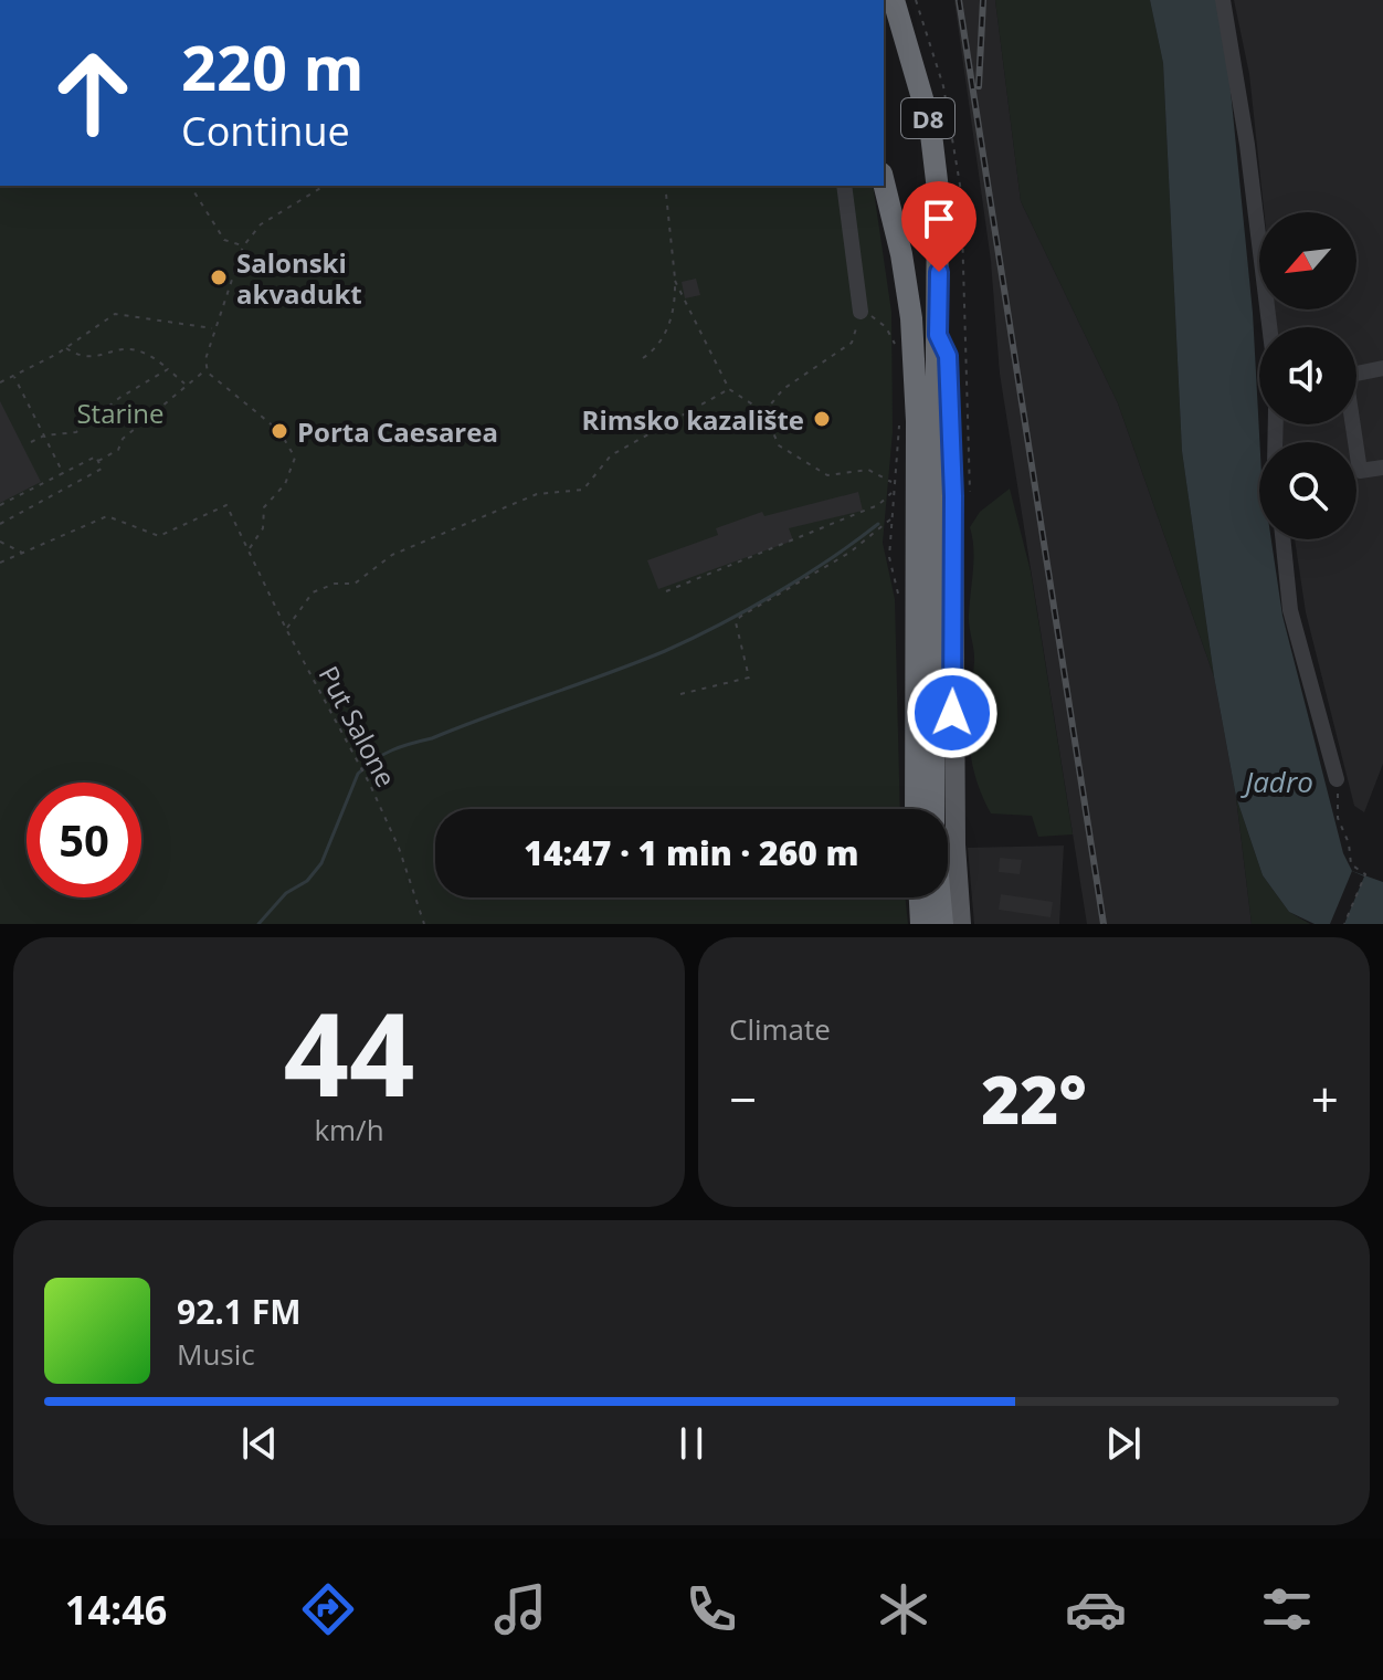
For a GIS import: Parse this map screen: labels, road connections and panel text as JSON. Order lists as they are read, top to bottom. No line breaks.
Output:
{"streets":{"highway":["D8"],"path":["Put Salone"]},"water":["Jadro"],"parks":["Starine"],"places":["Salonski akvadukt","Rimsko kazalište","Porta Caesarea"],"north":"bottom left","page":{"turn":["220 m","Continue"],"limit":"50","trip":"14:47 · 1 min · 260 m","tile":[["44","km/h"],"Climate"],"heat":["−","22°","+"],"song":["92.1 FM","Music"],"tabs":"14:46"}}
